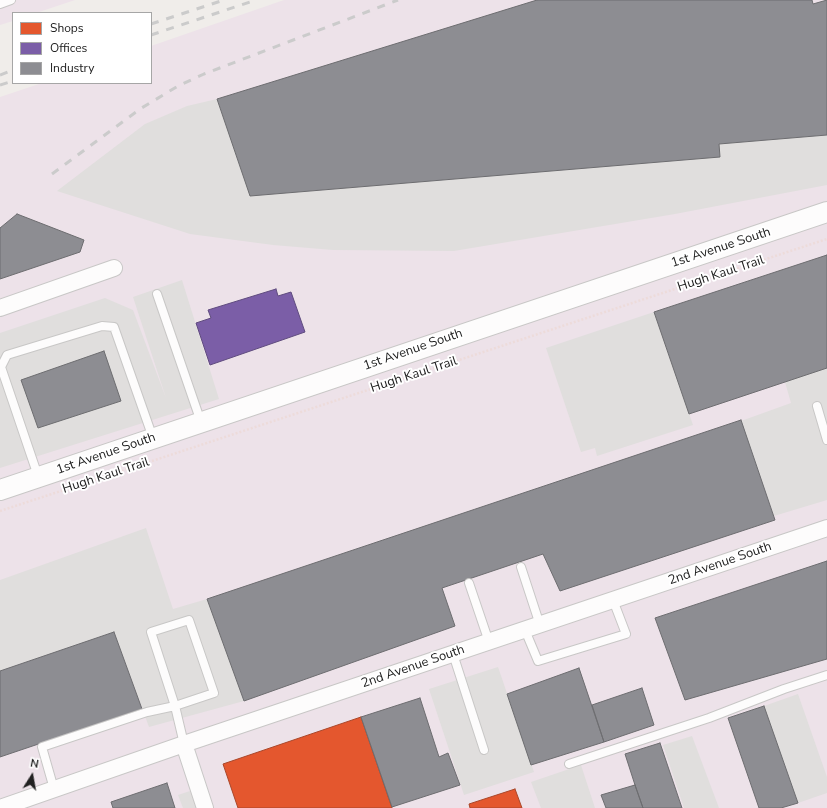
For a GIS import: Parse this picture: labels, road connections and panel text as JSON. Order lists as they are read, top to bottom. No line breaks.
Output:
{"streets":{"street":["1st Avenue South","2nd Avenue South"],"path":["Hugh Kaul Trail"]},"legend":["Shops","Offices","Industry"],"north":"top"}
